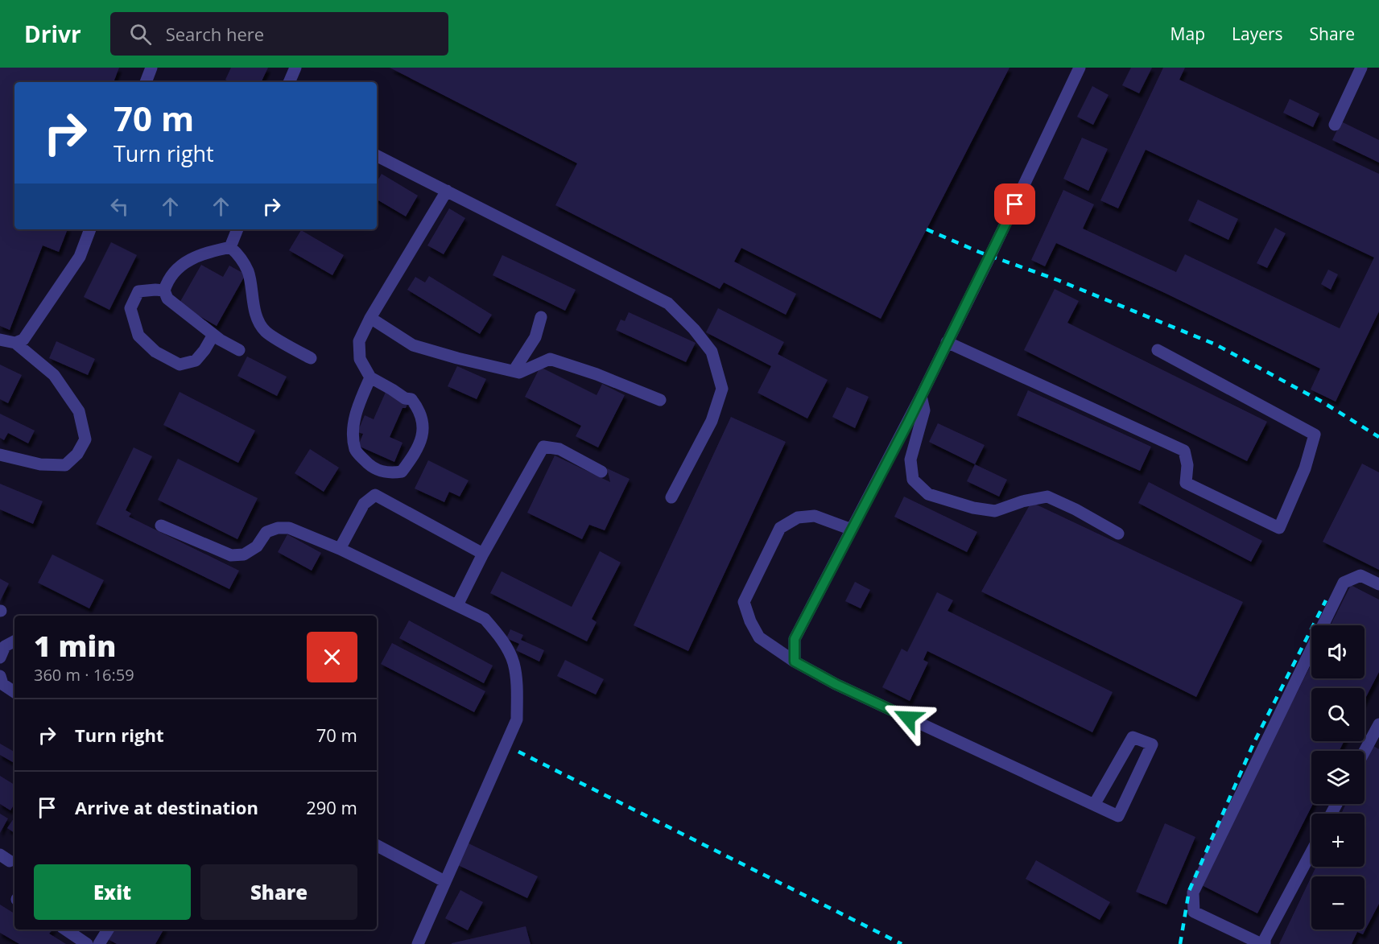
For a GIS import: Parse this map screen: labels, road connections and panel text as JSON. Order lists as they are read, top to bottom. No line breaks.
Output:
{"page":{"header":"Drivr","search":"Search here","nav":["Map","Layers","Share"],"turn":["70 m","Turn right"],"heading":["1 min","360 m · 16:59"],"map_buttons":["+","−"],"list":[{"name":"Turn right","value":"70 m"},{"name":"Arrive at destination","value":"290 m"}],"buttons":["Exit","Share"]}}
